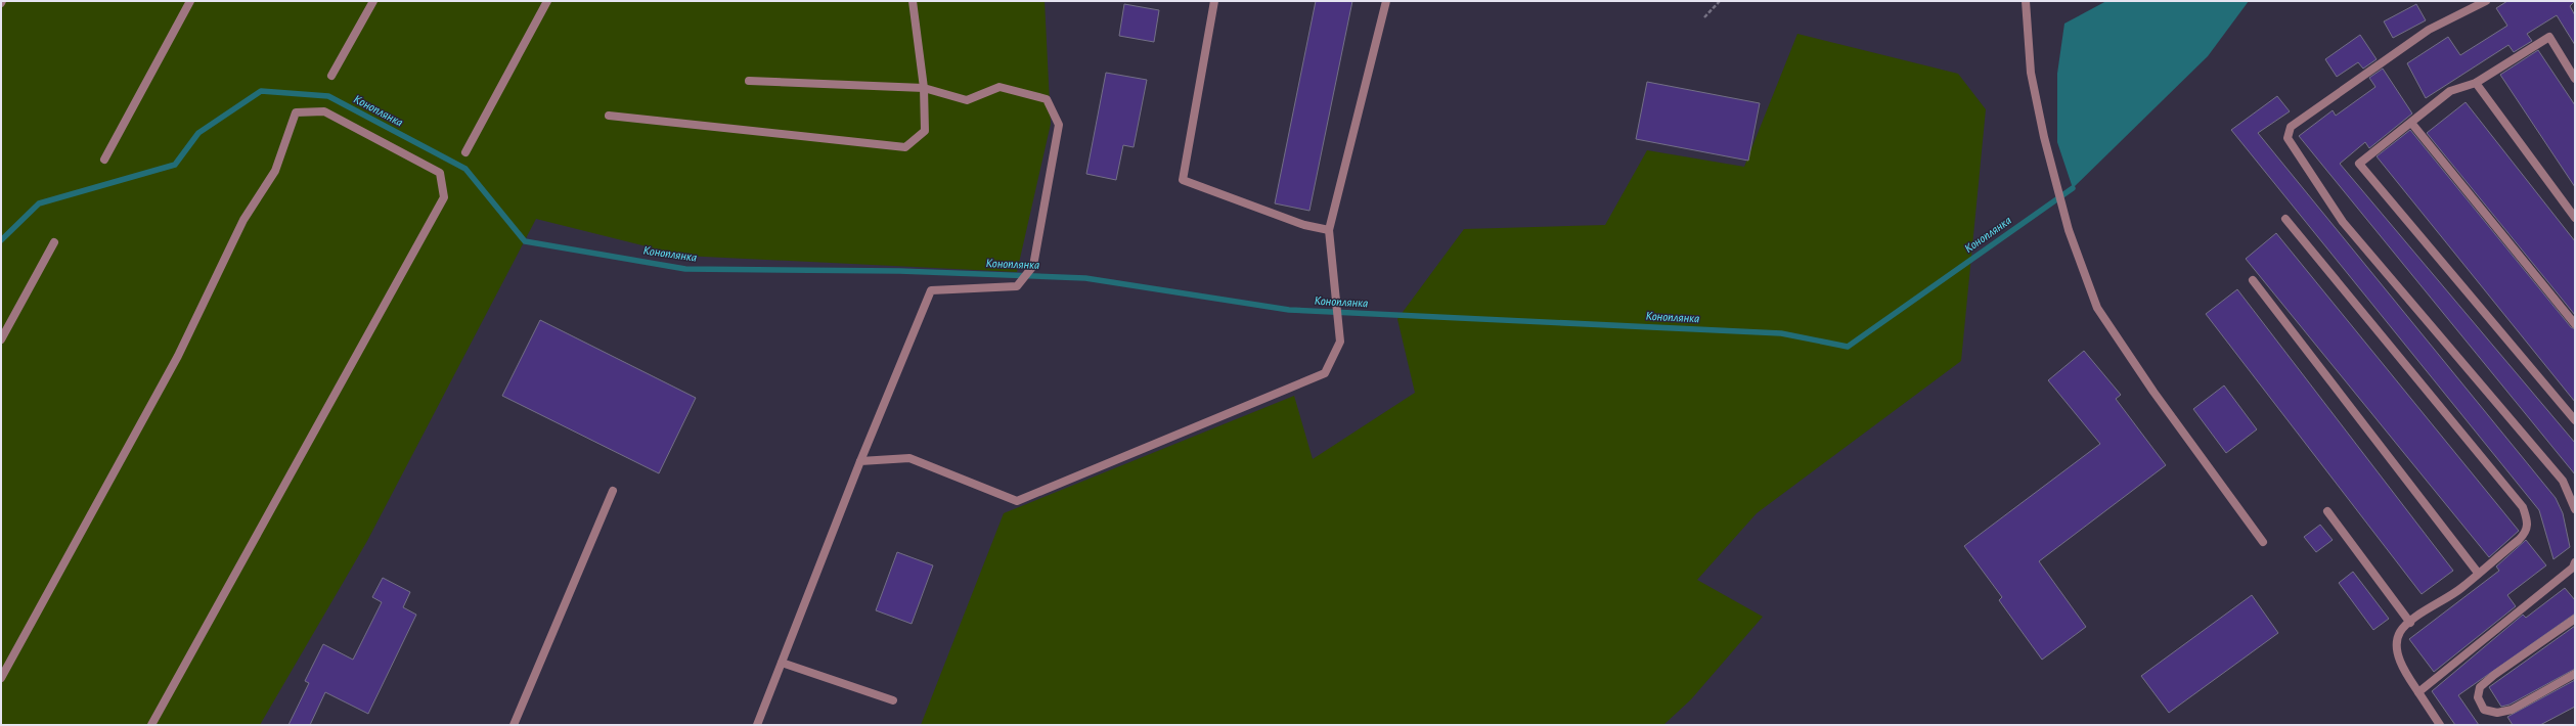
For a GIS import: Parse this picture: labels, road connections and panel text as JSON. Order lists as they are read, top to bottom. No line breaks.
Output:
{"water":["Коноплянка"]}
